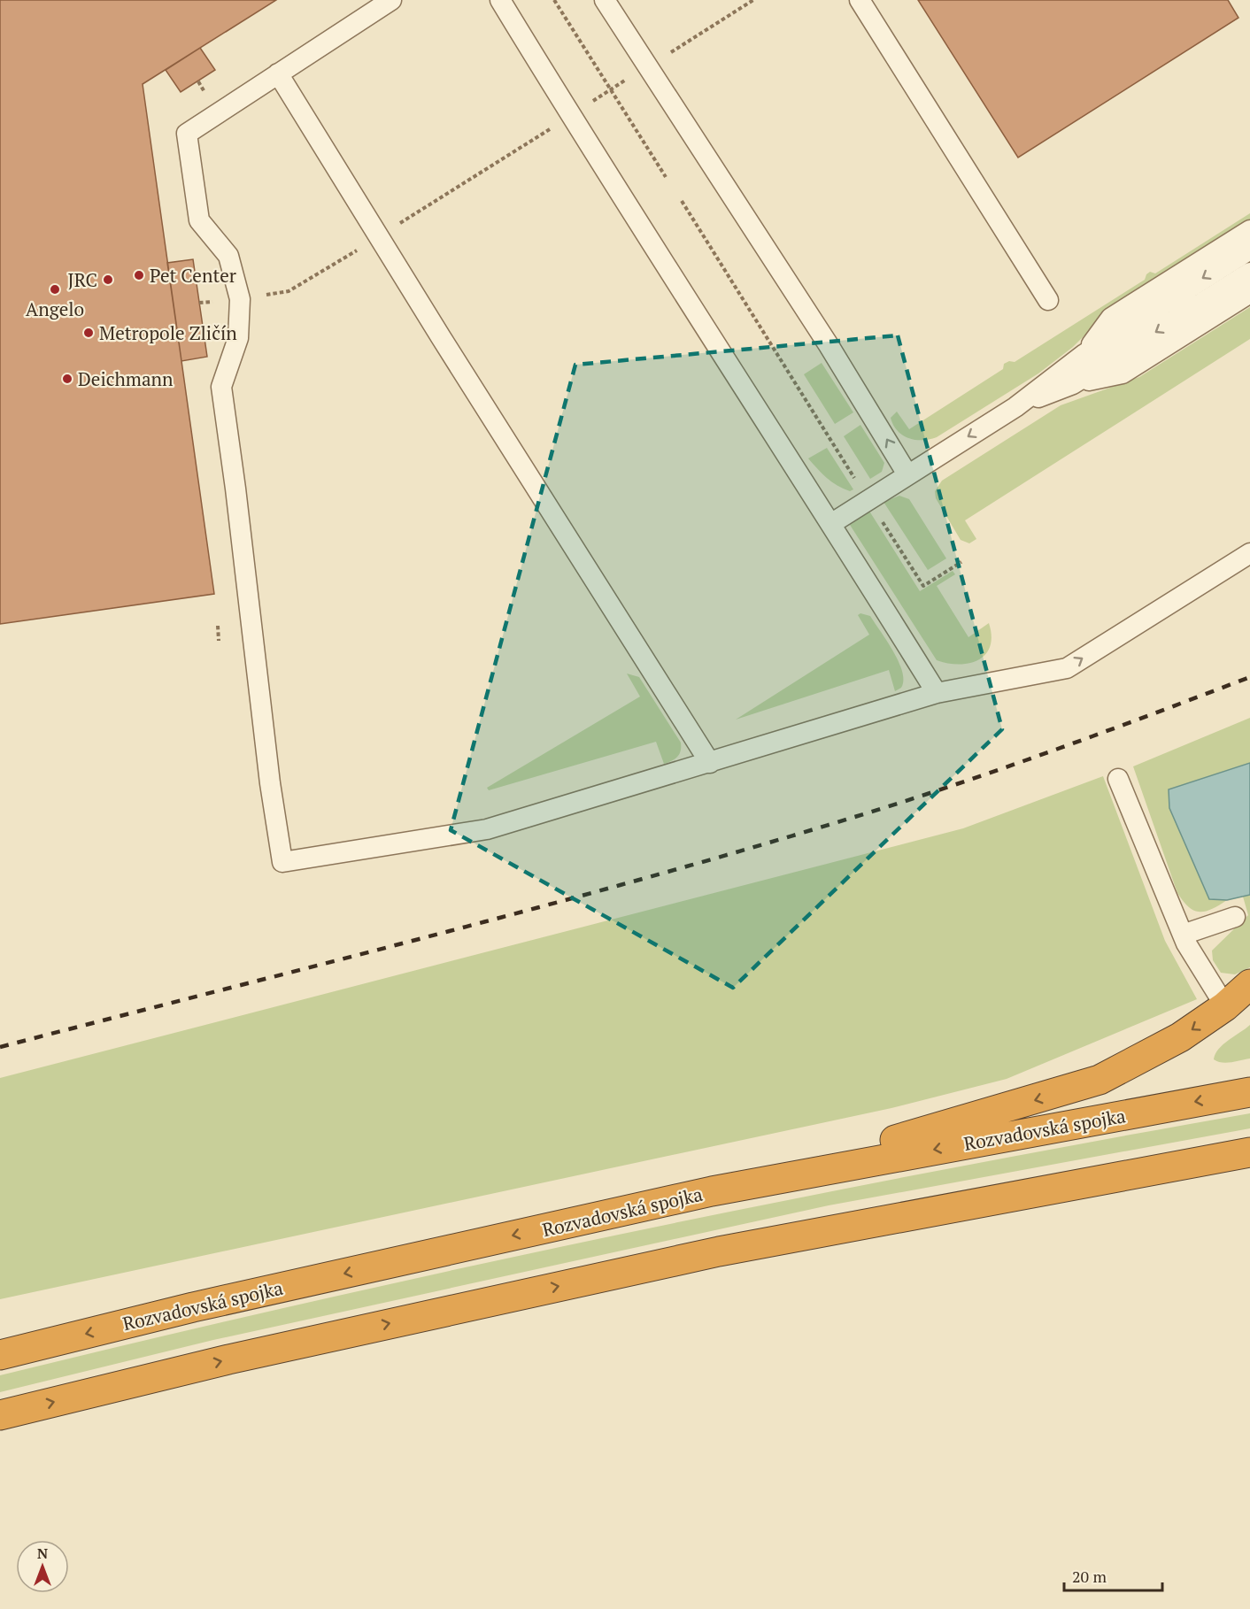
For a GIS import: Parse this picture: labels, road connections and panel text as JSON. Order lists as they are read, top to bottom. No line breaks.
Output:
{"streets":{"highway":["Rozvadovská spojka"]},"places":["Pet Center","JRC","Angelo","Metropole Zličín","Deichmann"],"scale_bar":"20 m","north":"top"}
